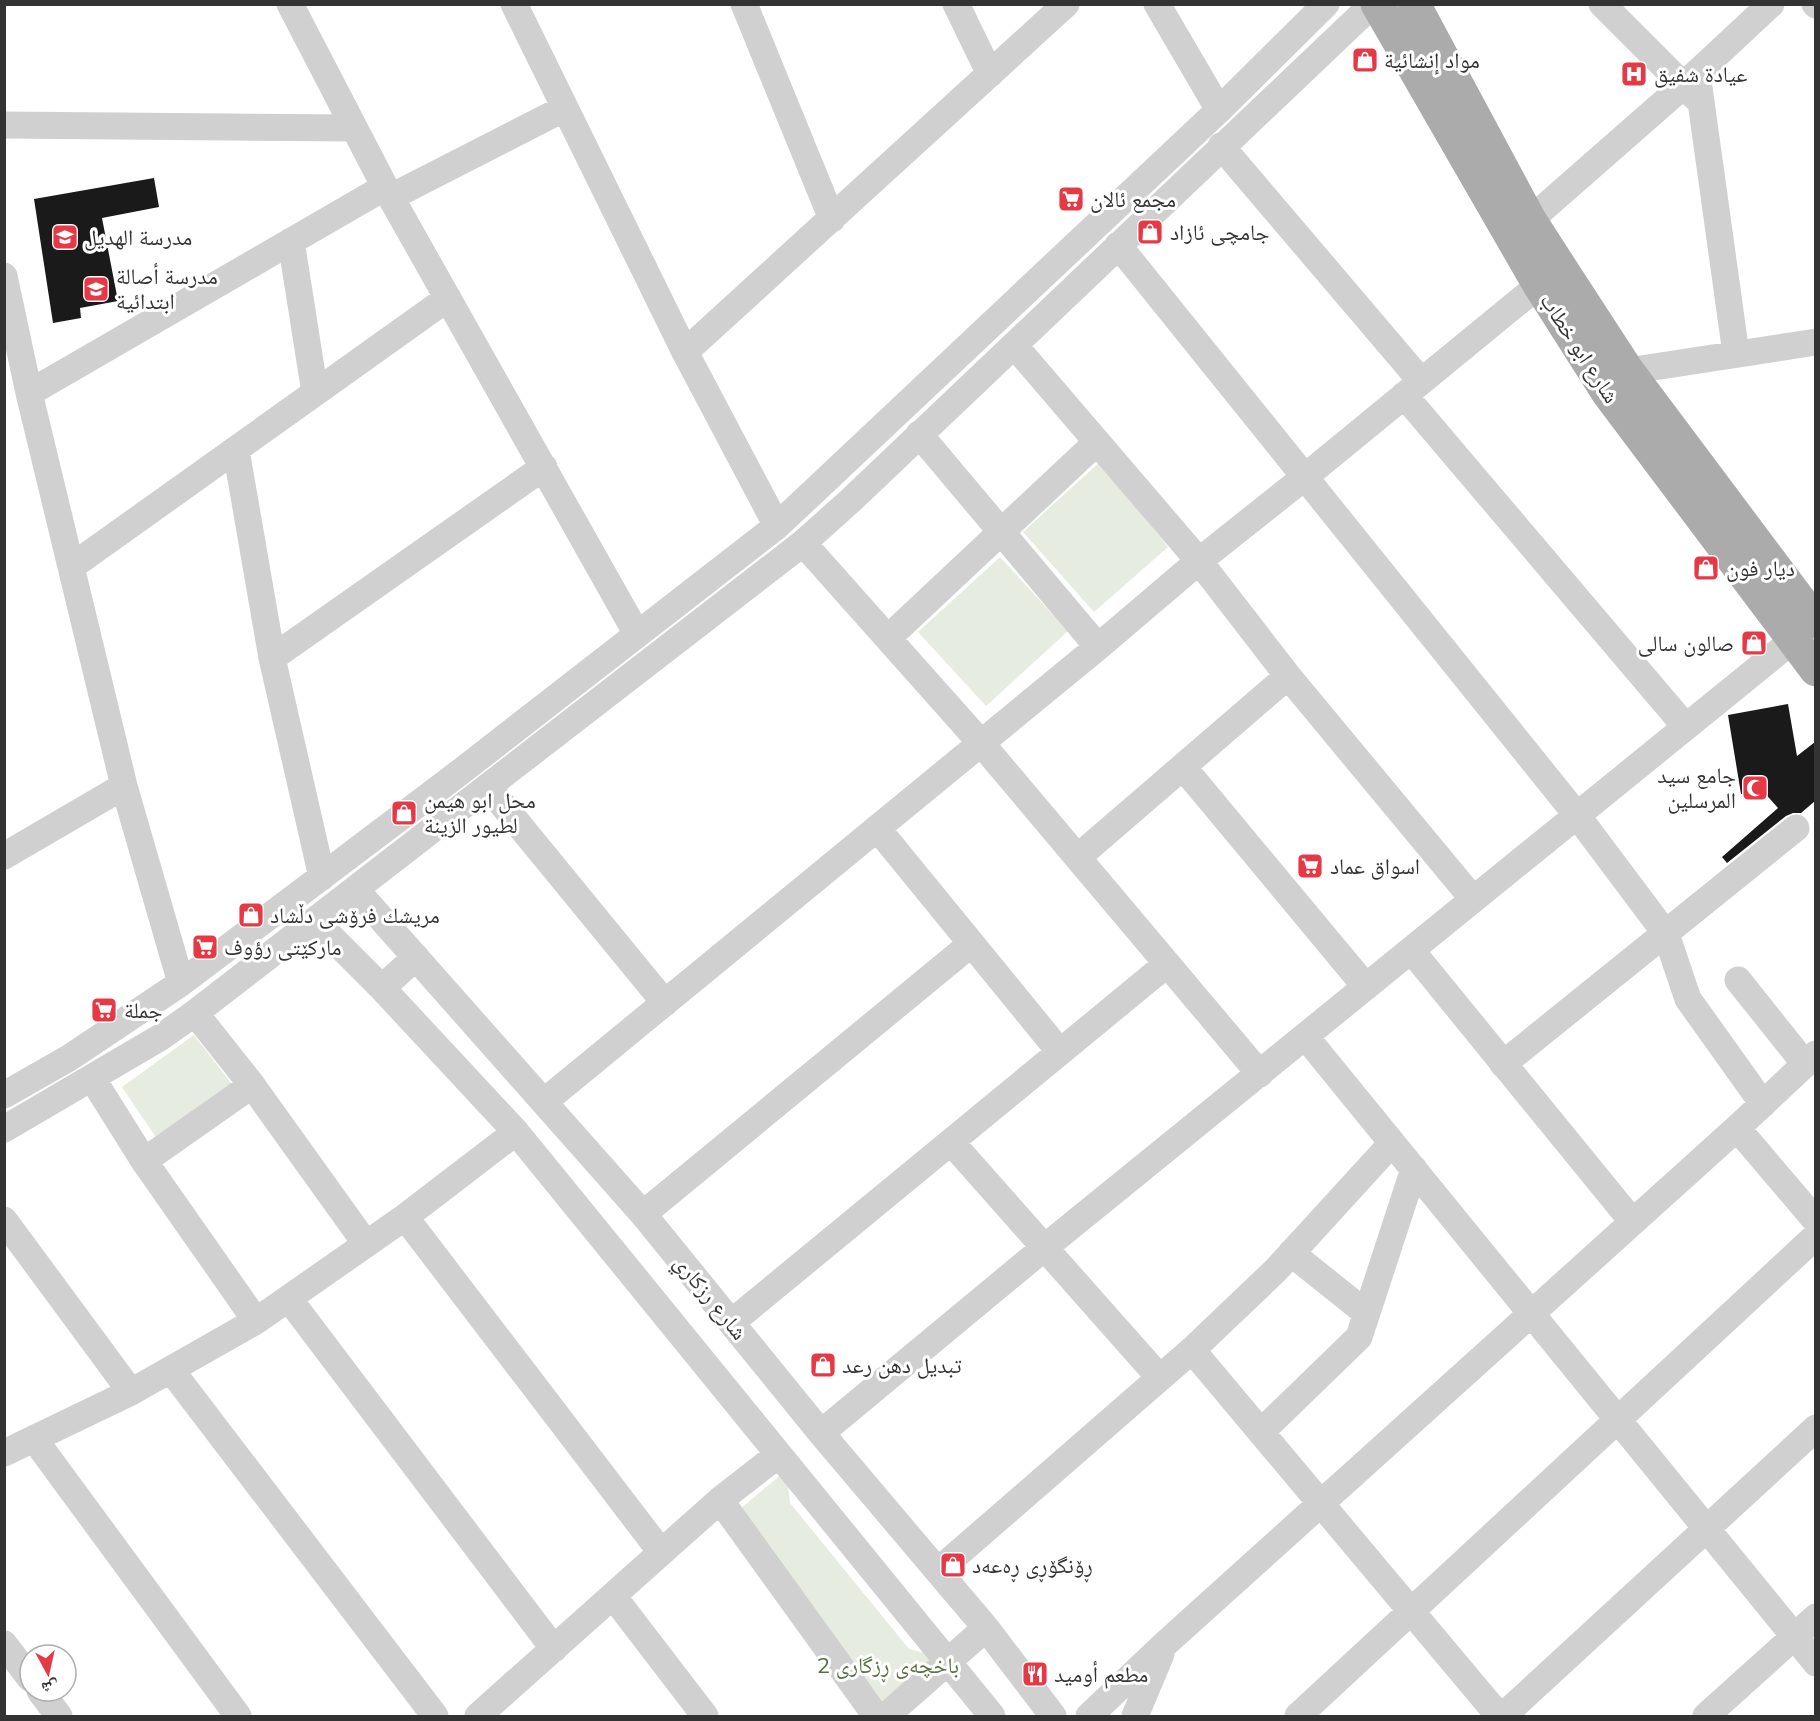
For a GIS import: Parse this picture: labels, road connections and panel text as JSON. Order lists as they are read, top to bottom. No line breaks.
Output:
{"streets":{"main road":["شارع ابو خطاب"],"street":["شارع رزكاري"]},"parks":["باخچەی ڕزگاری 2"],"places":{"shop":["مواد إنشائية","جامچی ئازاد","ديار فون","صالون سالى","محل ابو هيمن لطيور الزينة","مريشك فرۆشى دڵشاد","تبديل دهن رعد","ڕۆنگۆڕی ڕەعەد"],"hospital":["عيادة شفيق"],"supermarket":["مجمع ئالان","اسواق عماد","ماركێتى رؤوف","جملة"],"school or university":["مدرسة الهديل","مدرسة أصالة ابتدائية"],"mosque":["جامع سيد المرسلين"],"restaurant":["مطعم أوميد"]},"north":"bottom"}
